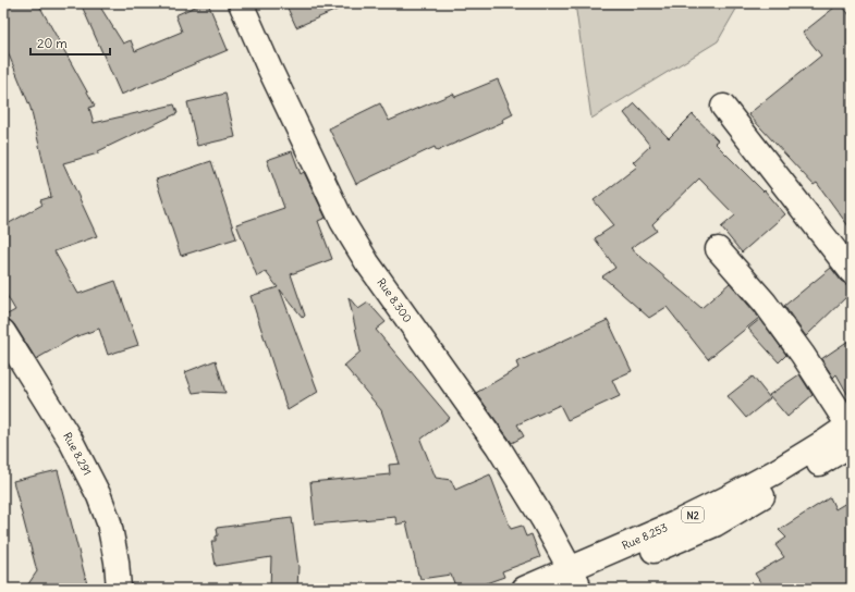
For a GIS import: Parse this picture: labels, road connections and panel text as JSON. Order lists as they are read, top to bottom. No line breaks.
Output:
{"streets":{"main road":["Rue 8.300","Rue 8.291","N2","Rue 8.253"]},"crossings":[["Rue 8.300","Rue 8.253"]],"scale_bar":"20 m"}
